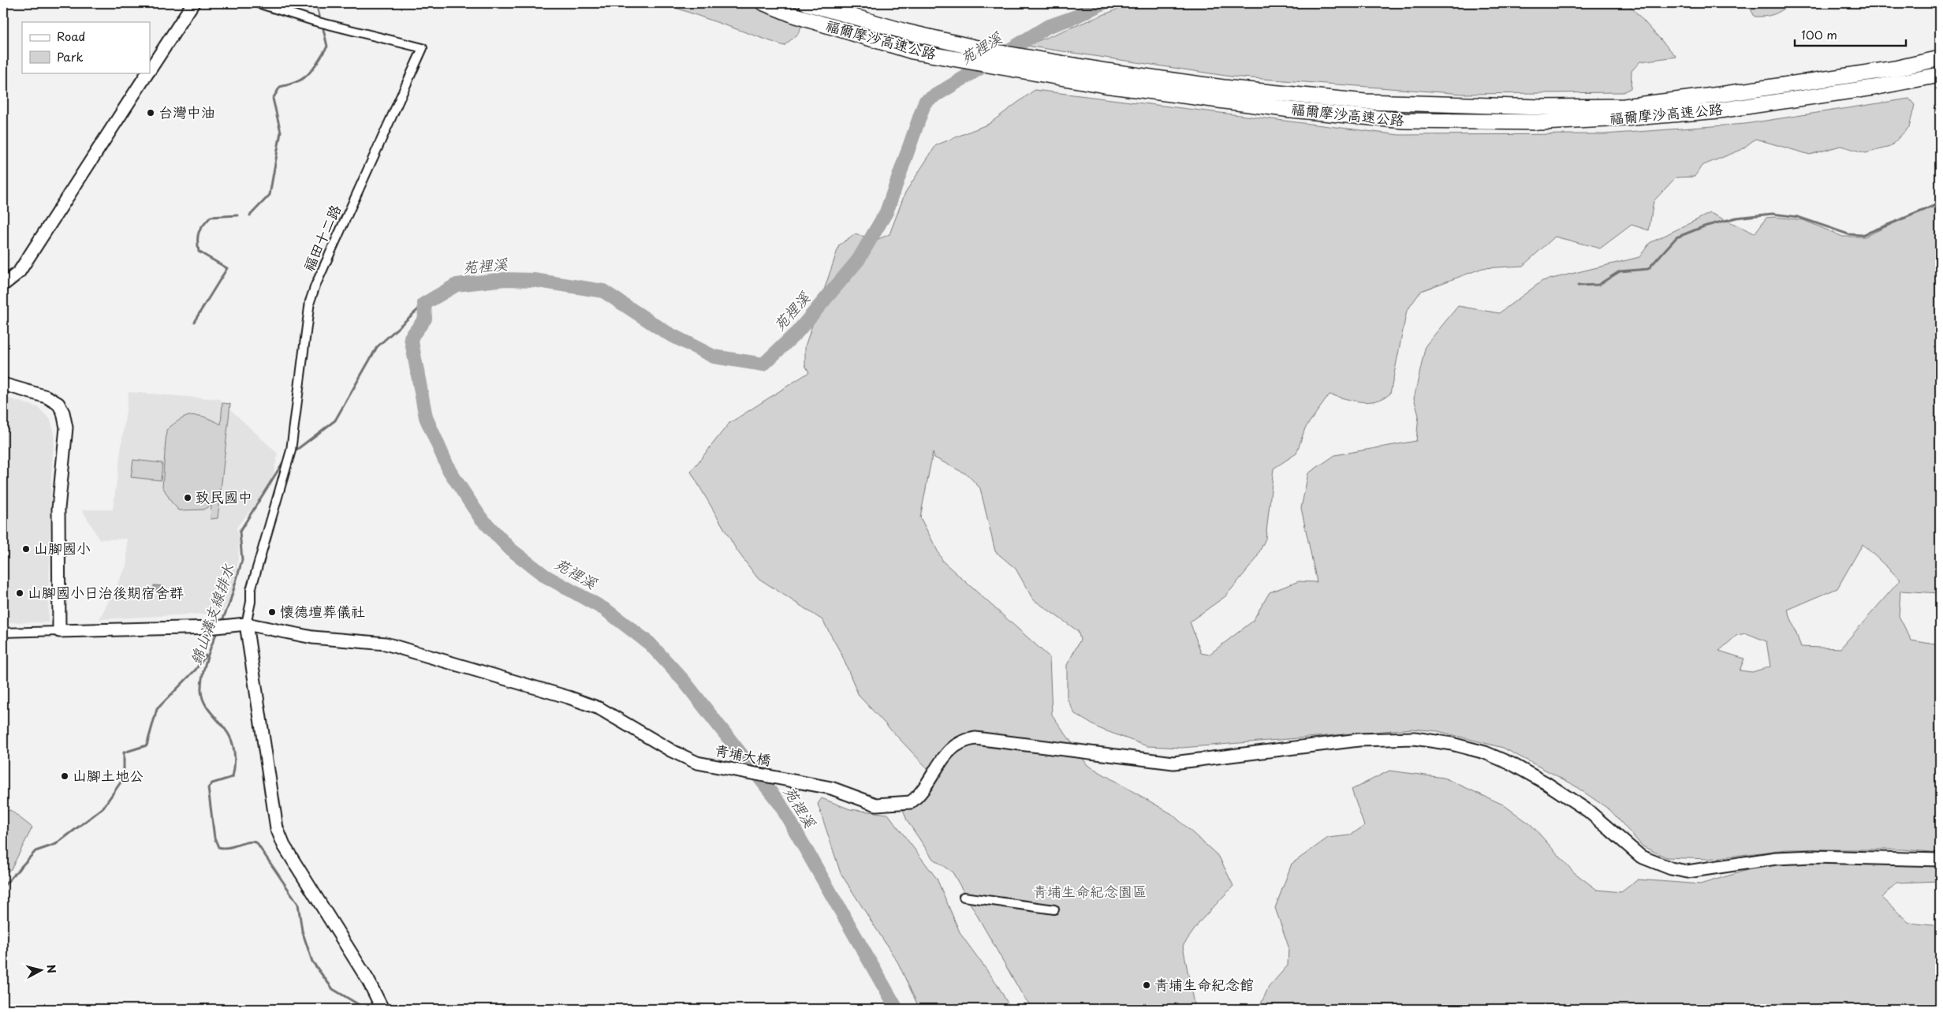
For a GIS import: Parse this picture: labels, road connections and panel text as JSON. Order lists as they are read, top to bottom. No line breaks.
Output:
{"streets":{"highway":["福爾摩沙高速公路"],"main road":["青埔大橋"],"street":["福田十二路"]},"crossings":[["福田十二路","青埔大橋"]],"water":["苑裡溪","錦山溝支線排水"],"parks":["青埔生命紀念園區"],"places":["台灣中油","致民國中","山腳國小","山腳國小日治後期宿舍群","懷德壇葬儀社","山腳土地公","青埔生命紀念館"],"legend":["Road","Park"],"scale_bar":"100 m","north":"right"}
